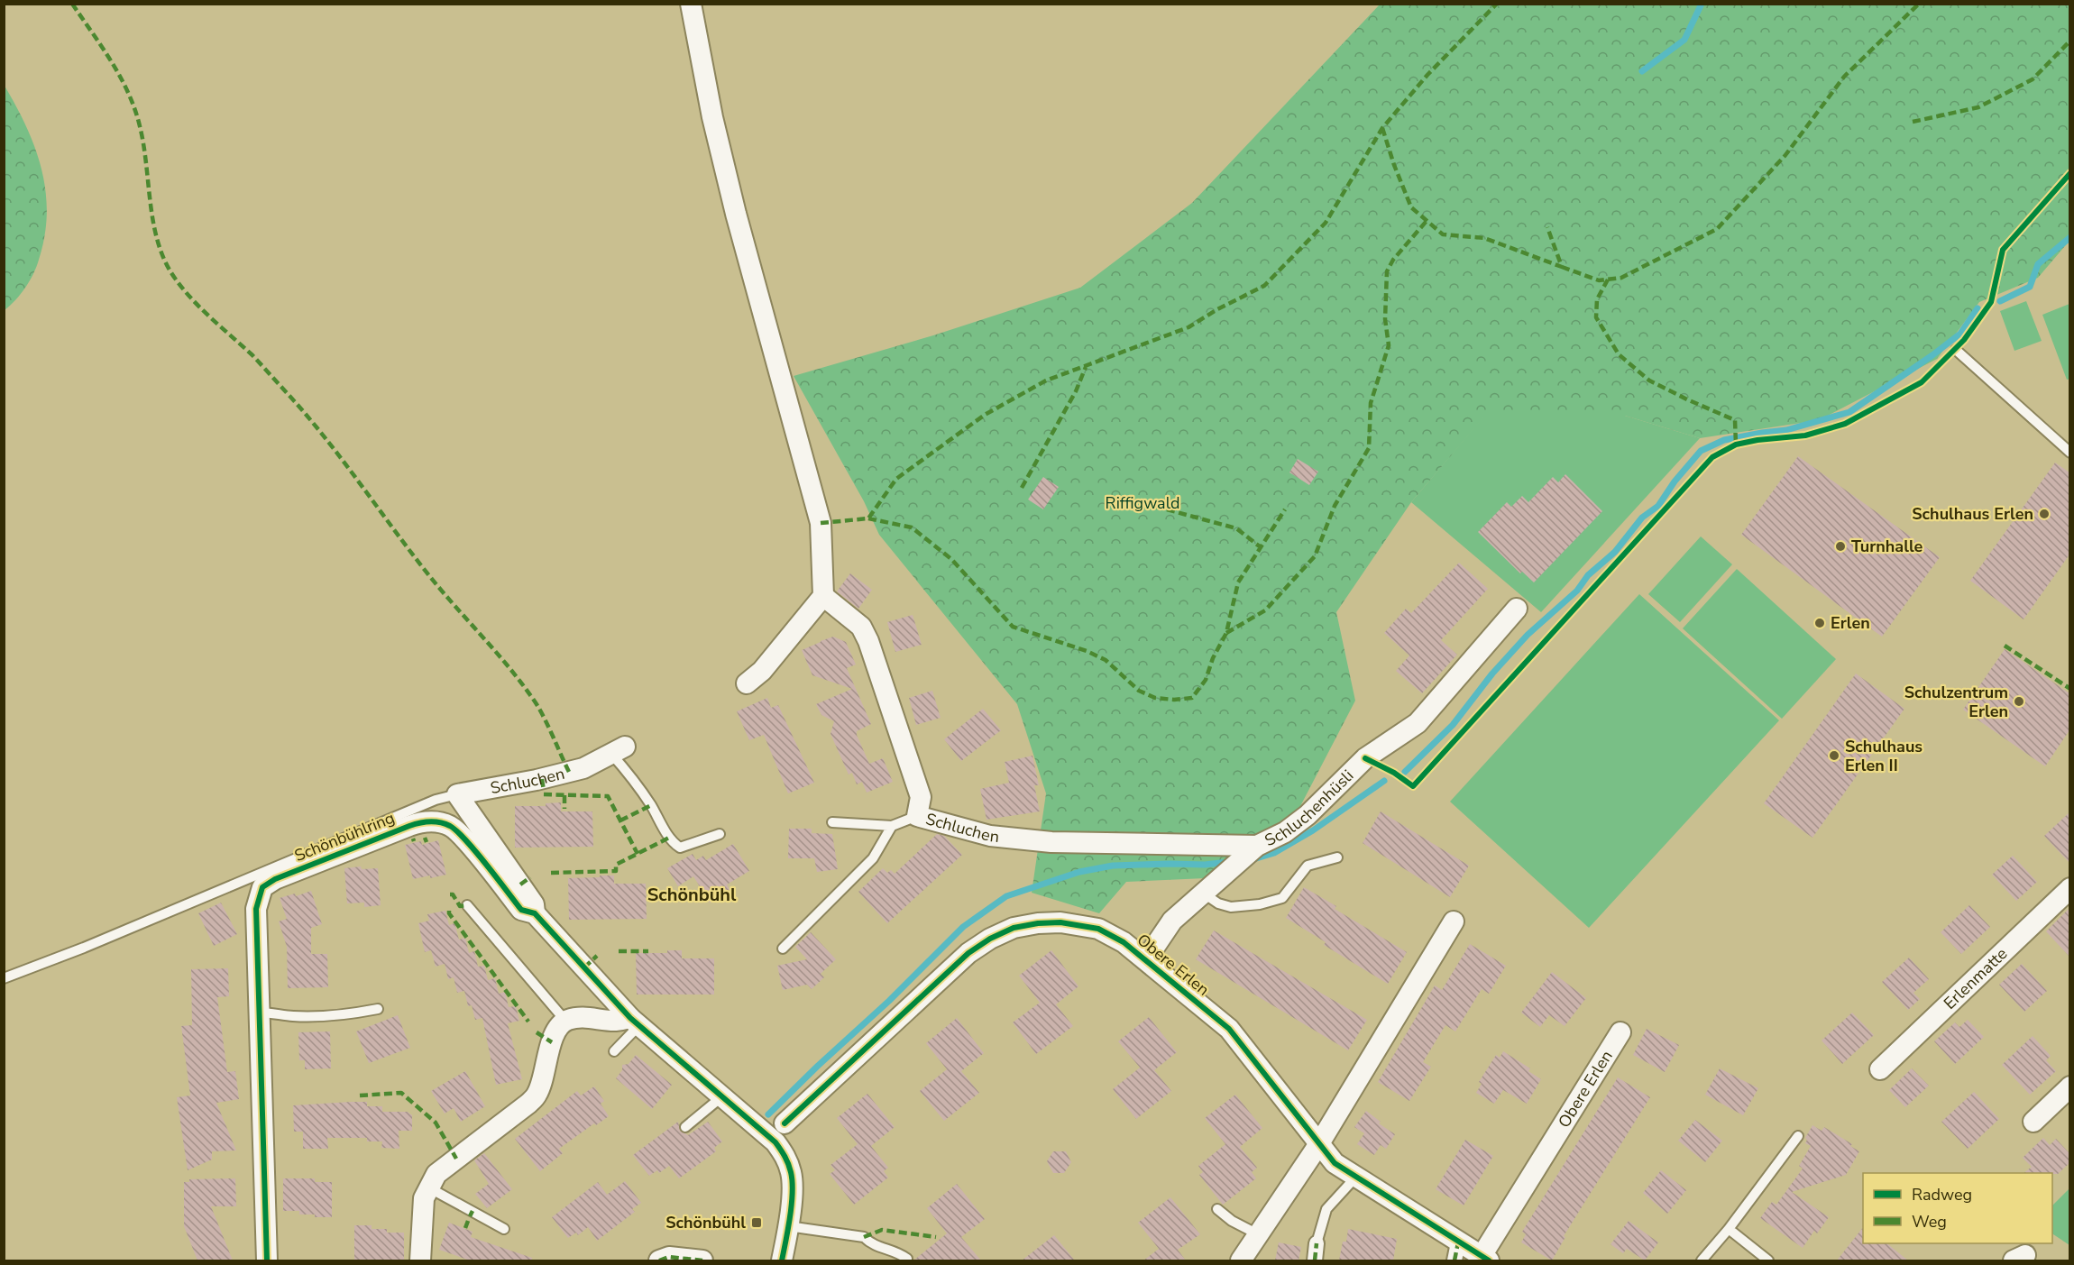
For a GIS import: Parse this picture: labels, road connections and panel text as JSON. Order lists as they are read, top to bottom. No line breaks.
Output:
{"streets":{"street":["Schluchen","Schluchenhüsli","Schönbühlring","Obere Erlen","Erlenmatte"]},"crossings":[["Schluchen","Schluchenhüsli"],["Schluchenhüsli","Obere Erlen"]],"districts":["Schönbühl"],"parks":["Riffigwald"],"places":{"other":["Schulhaus Erlen","Turnhalle","Erlen","Schulzentrum Erlen","Schulhaus Erlen II"],"transit":["Schönbühl"]},"legend":["Radweg","Weg"]}
